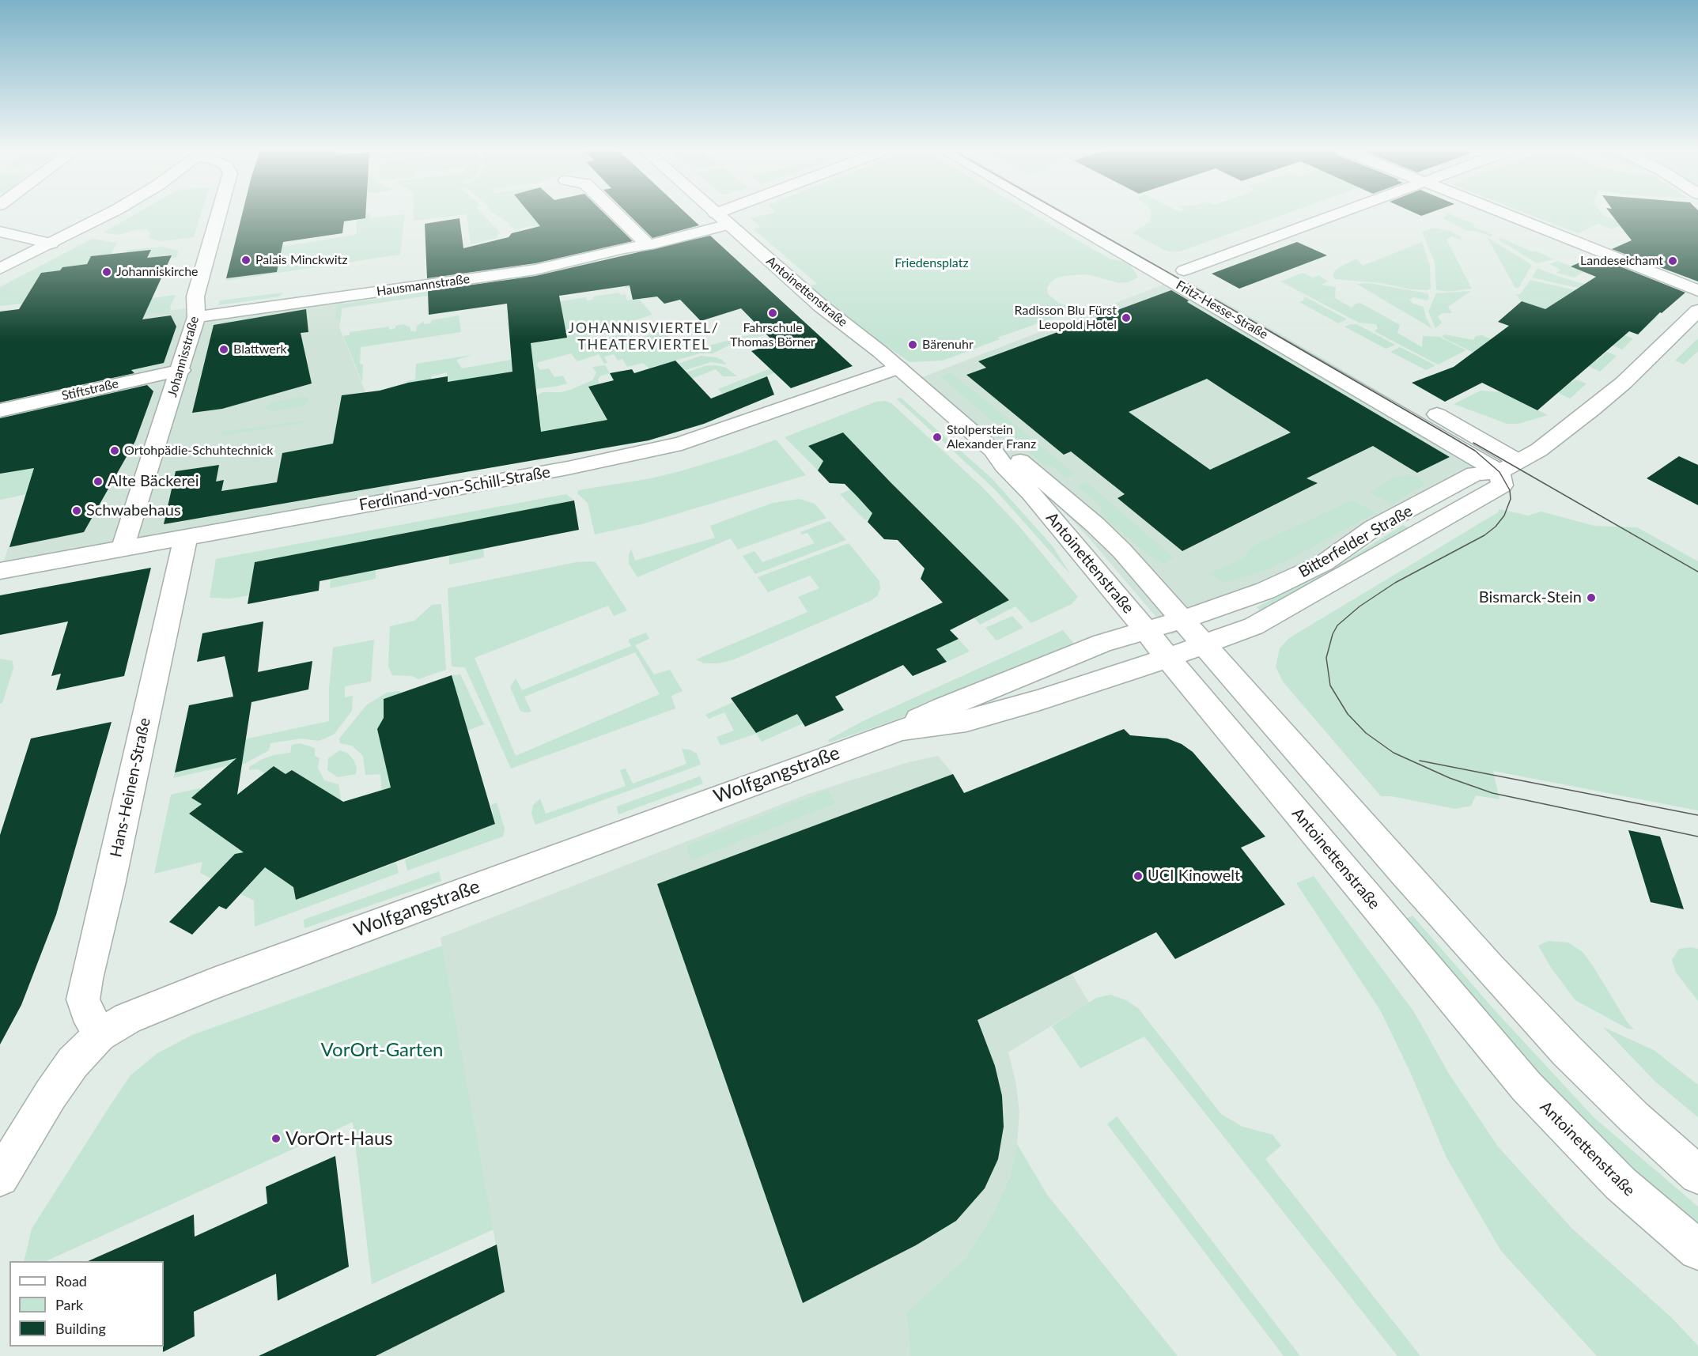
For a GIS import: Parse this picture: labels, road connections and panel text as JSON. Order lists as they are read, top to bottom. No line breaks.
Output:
{"streets":{"street":["Hausmannstraße","Antoinettenstraße","Fritz-Hesse-Straße","Johannisstraße","Stiftstraße","Ferdinand-von-Schill-Straße","Bitterfelder Straße","Wolfgangstraße","Hans-Heinen-Straße"]},"crossings":[["Hausmannstraße","Antoinettenstraße"],["Hausmannstraße","Johannisstraße"],["Antoinettenstraße","Ferdinand-von-Schill-Straße"],["Antoinettenstraße","Bitterfelder Straße"],["Antoinettenstraße","Wolfgangstraße"],["Fritz-Hesse-Straße","Bitterfelder Straße"],["Johannisstraße","Stiftstraße"],["Johannisstraße","Ferdinand-von-Schill-Straße"],["Ferdinand-von-Schill-Straße","Hans-Heinen-Straße"],["Bitterfelder Straße","Wolfgangstraße"],["Wolfgangstraße","Hans-Heinen-Straße"]],"districts":["JOHANNISVIERTEL/ THEATERVIERTEL"],"parks":["Friedensplatz","VorOrt-Garten"],"places":["Palais Minckwitz","Landeseichamt","Johanniskirche","Fahrschule Thomas Börner","Radisson Blu Fürst Leopold Hotel","Bärenuhr","Blattwerk","Stolperstein Alexander Franz","Ortohpädie-Schuhtechnick","Alte Bäckerei","Schwabehaus","Bismarck-Stein","UCI Kinowelt","VorOrt-Haus"],"legend":["Road","Park","Building"]}
